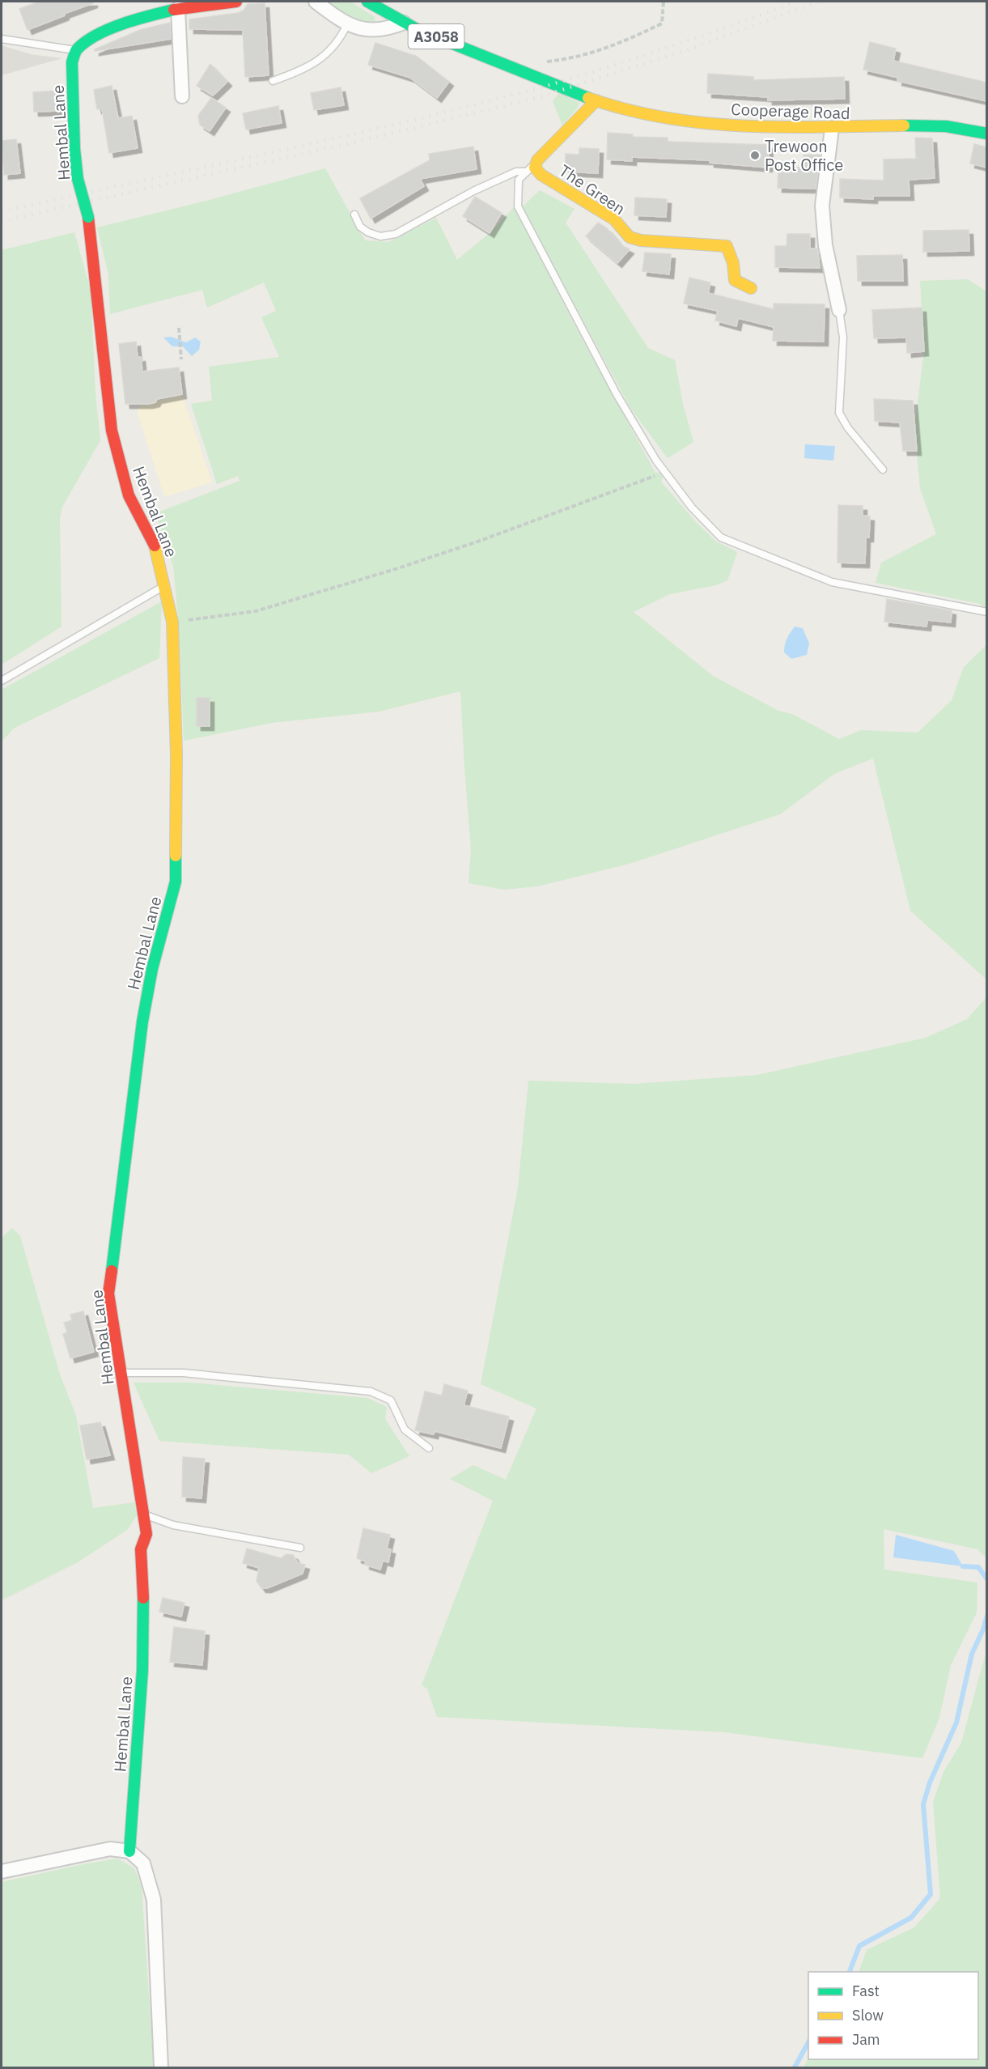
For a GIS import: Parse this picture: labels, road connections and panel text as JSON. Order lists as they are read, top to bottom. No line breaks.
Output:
{"streets":{"street":["A3058","Cooperage Road","Hembal Lane","The Green"]},"crossings":[["A3058","Cooperage Road"],["A3058","The Green"],["Cooperage Road","The Green"]],"places":["Trewoon Post Office"],"legend":["Fast","Slow","Jam"]}
